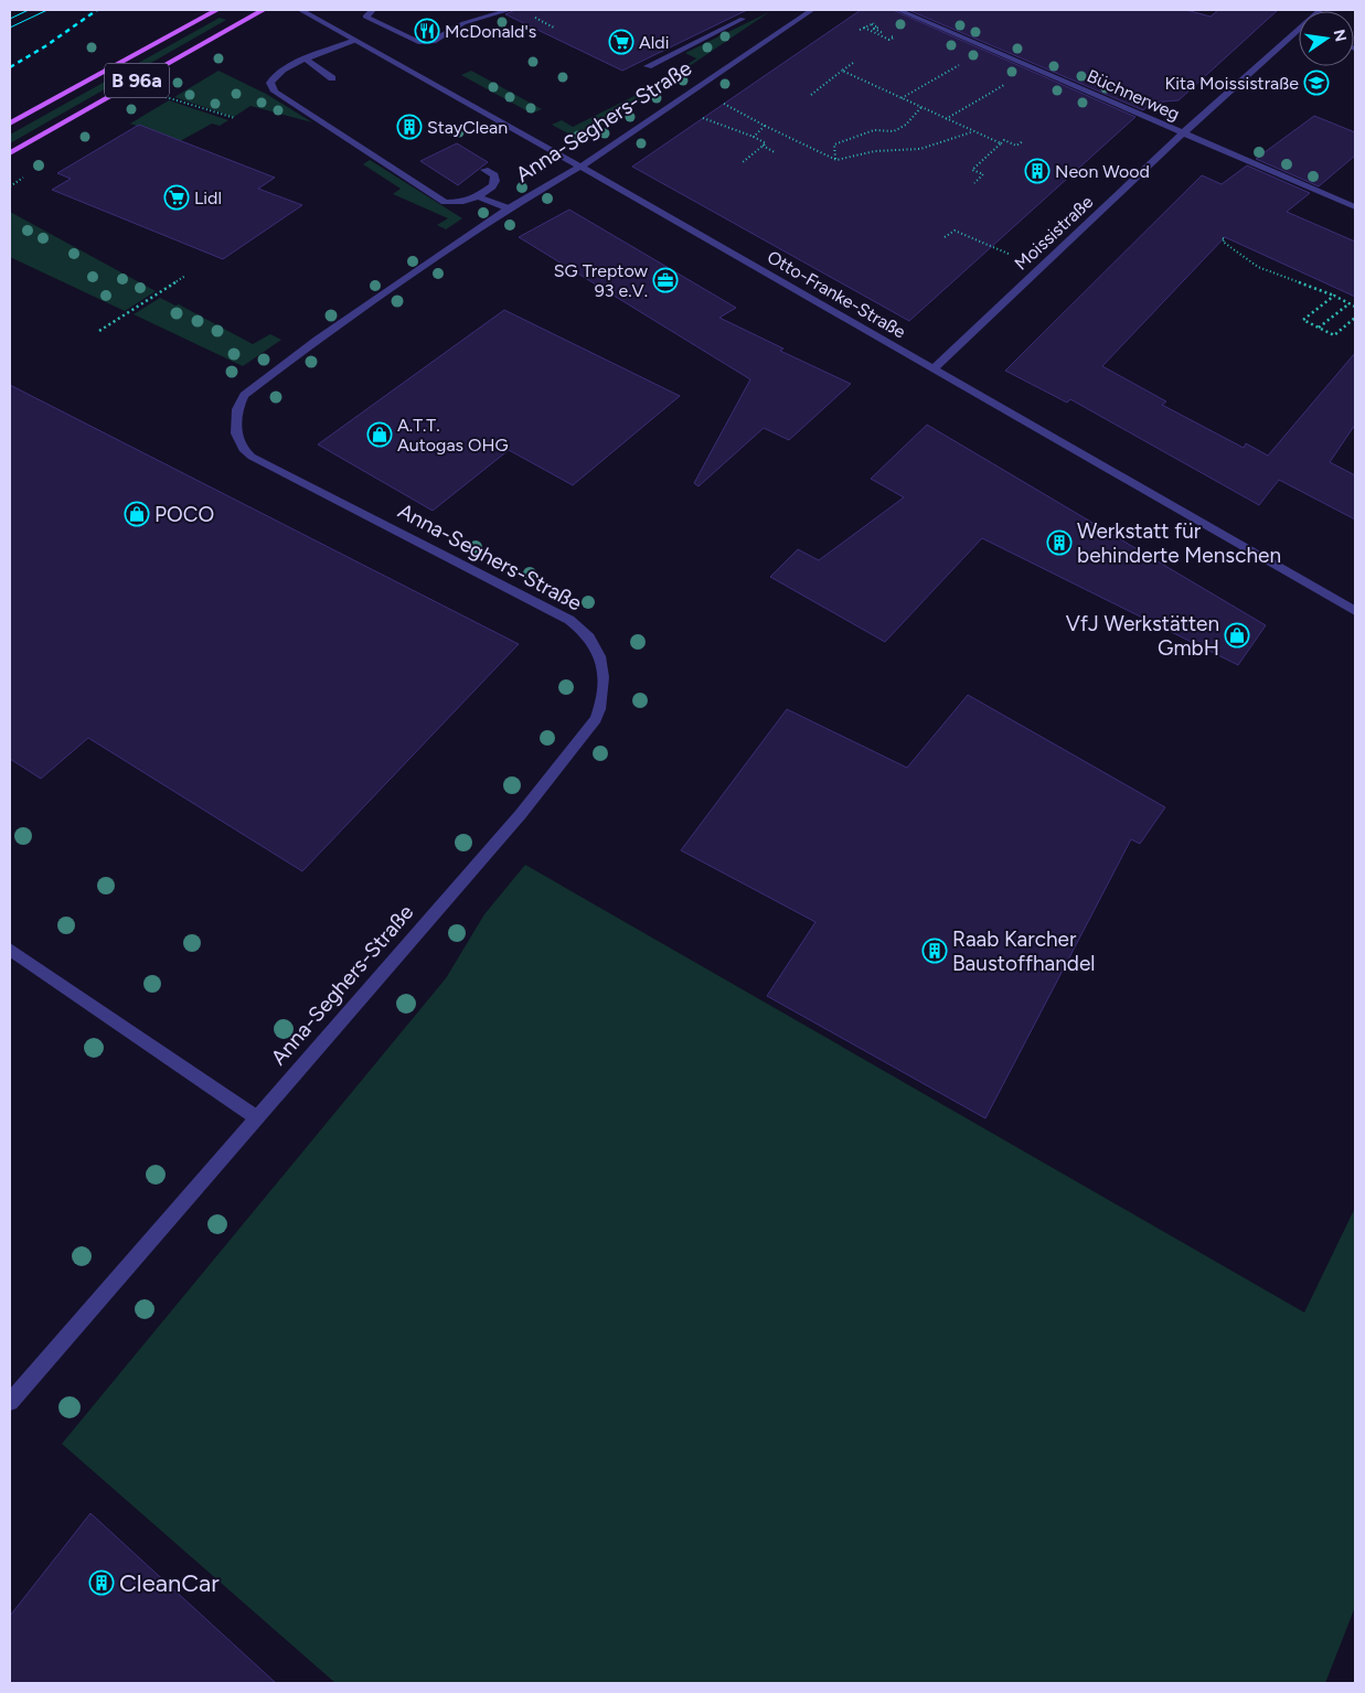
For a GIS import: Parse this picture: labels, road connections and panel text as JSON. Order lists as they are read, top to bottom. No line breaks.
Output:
{"streets":{"main road":["B 96a"],"street":["Büchnerweg","Anna-Seghers-Straße","Moissistraße","Otto-Franke-Straße"]},"crossings":[["Büchnerweg","Moissistraße"],["Anna-Seghers-Straße","Otto-Franke-Straße"],["Moissistraße","Otto-Franke-Straße"]],"places":{"restaurant":["McDonald's"],"supermarket":["Aldi","Lidl"],"school or university":["Kita Moissistraße"],"building":["StayClean","Neon Wood","Werkstatt für behinderte Menschen","Raab Karcher Baustoffhandel","CleanCar"],"office":["SG Treptow 93 e.V."],"shop":["A.T.T. Autogas OHG","POCO","VfJ Werkstätten GmbH"]},"north":"right"}
